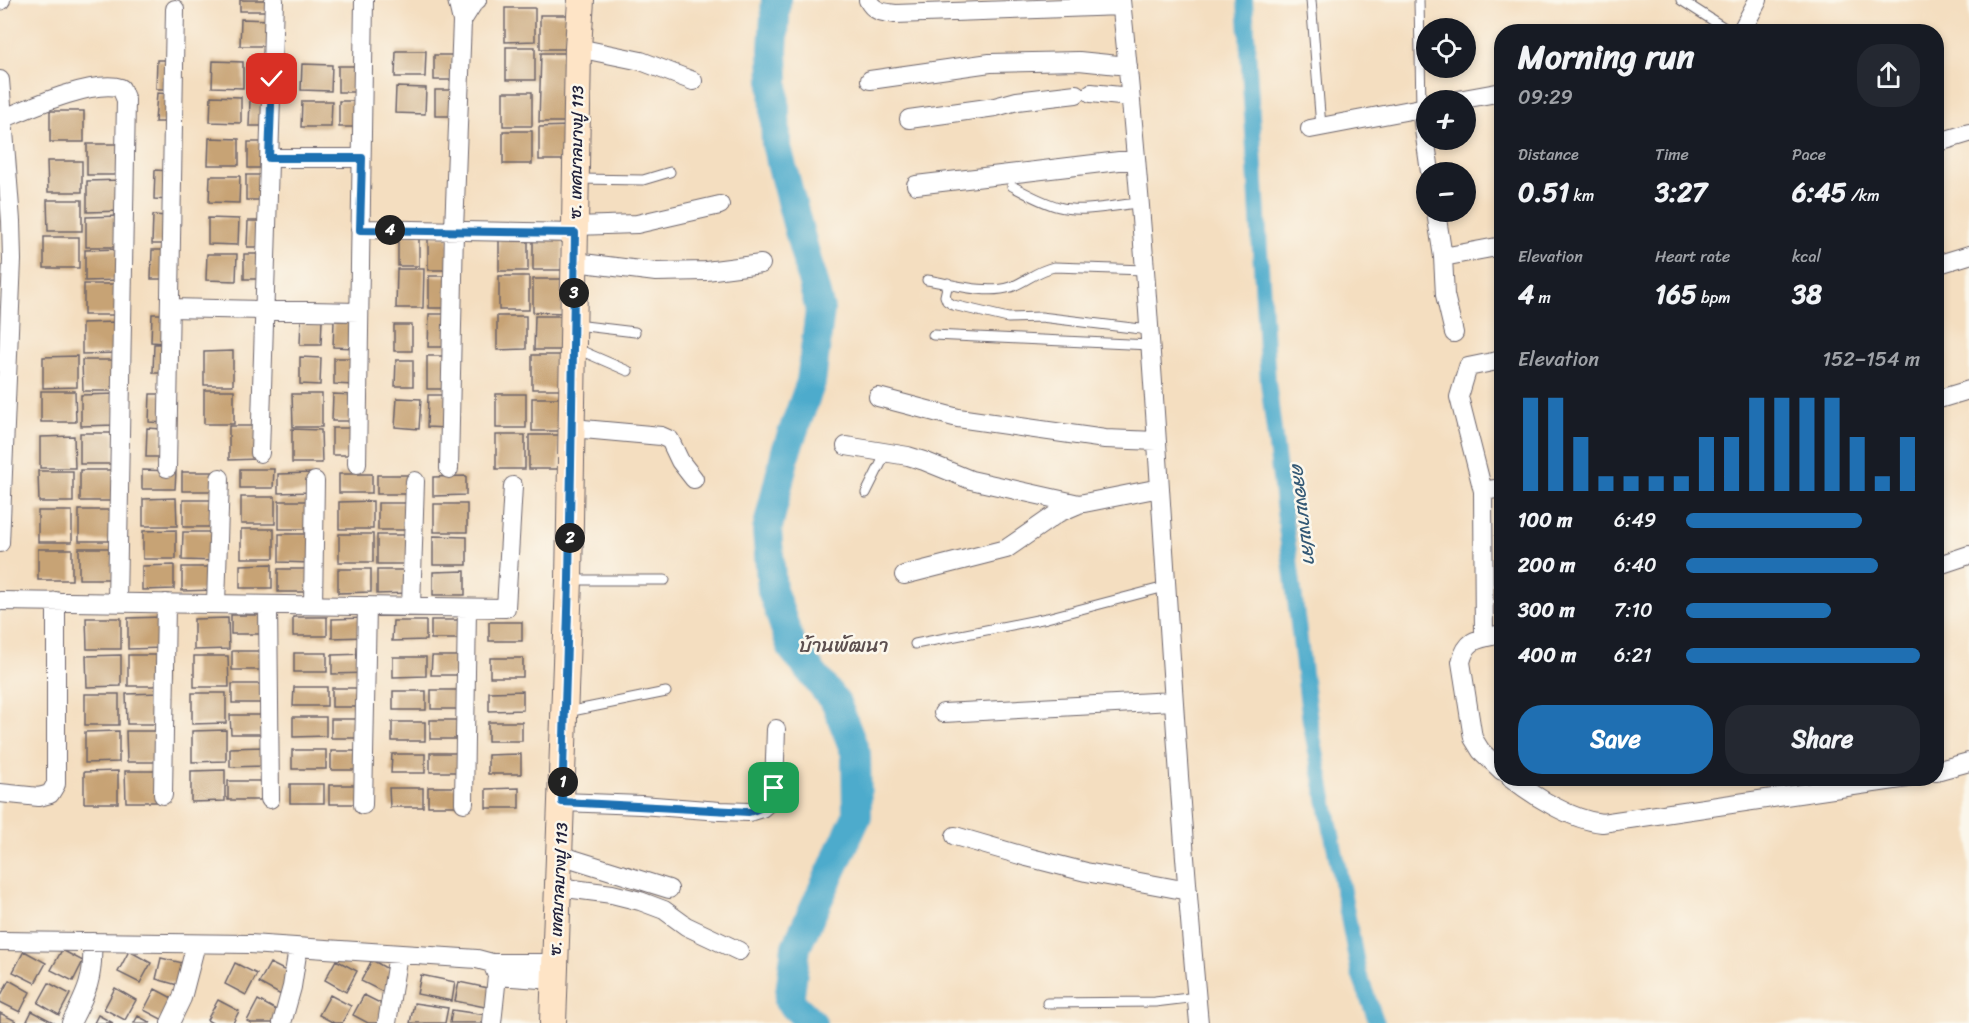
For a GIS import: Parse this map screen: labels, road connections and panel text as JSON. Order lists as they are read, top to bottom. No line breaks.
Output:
{"streets":{"street":["ซ. เทศบาลบางปู 113"]},"districts":["บ้านพัฒนา"],"water":["คลองบางปลา"],"page":{"map_buttons":["+","−"],"heading":["Morning run","09:29"],"stats":[["Distance","0.51 km"],["Time","3:27"],["Pace","6:45 /km"],["Elevation","4 m"],["Heart rate","165 bpm"],["kcal","38"]],"pins":["4","3","2","1"],"chart":["Elevation","152–154 m"],"list":[{"name":"100 m","note":"6:49"},{"name":"200 m","note":"6:40"},{"name":"300 m","note":"7:10"},{"name":"400 m","note":"6:21"}],"buttons":["Save","Share"]}}
